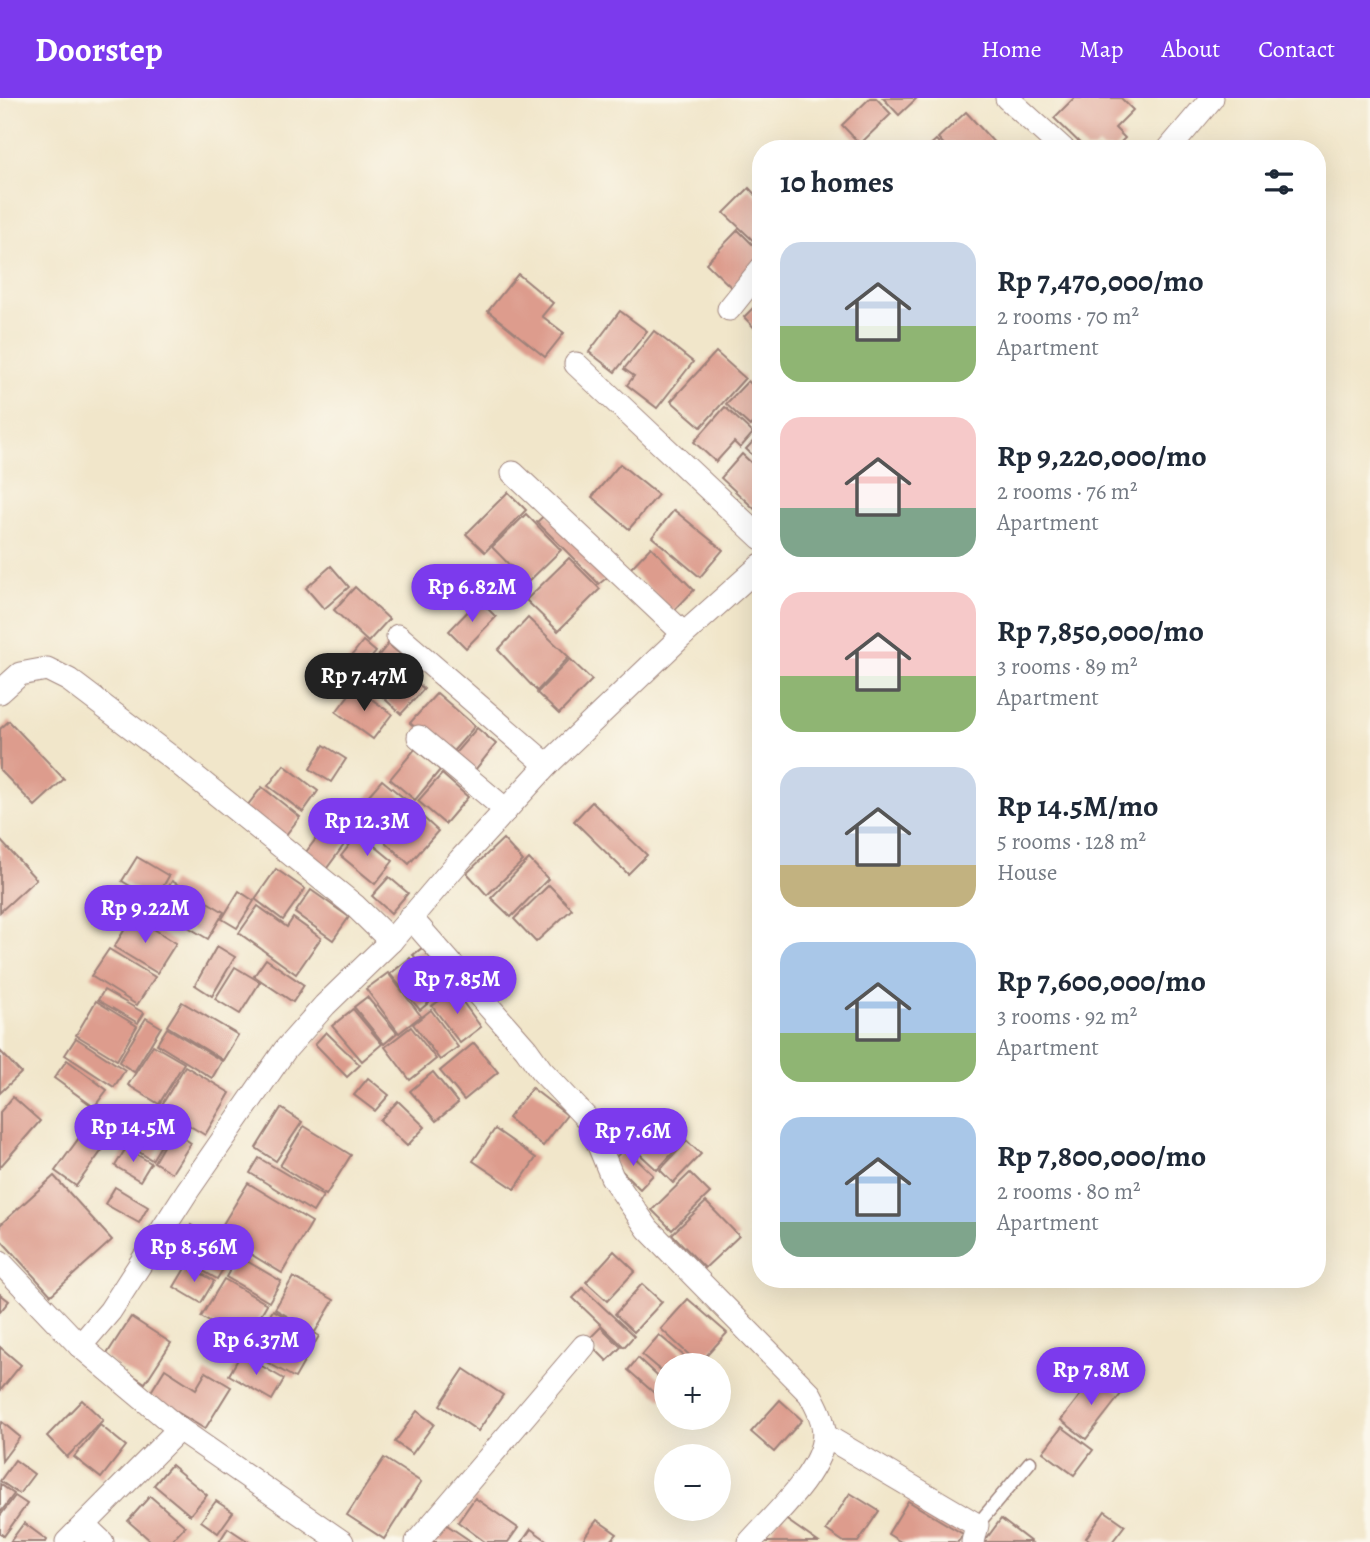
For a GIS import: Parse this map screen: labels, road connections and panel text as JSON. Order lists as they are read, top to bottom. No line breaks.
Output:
{"page":{"header":"Doorstep","nav":["Home","Map","About","Contact"],"heading":"10 homes","list":[{"name":"Rp 7,470,000/mo","note":"2 rooms · 70 m² · Apartment"},{"name":"Rp 9,220,000/mo","note":"2 rooms · 76 m² · Apartment"},{"name":"Rp 7,850,000/mo","note":"3 rooms · 89 m² · Apartment"},{"name":"Rp 14.5M/mo","note":"5 rooms · 128 m² · House"},{"name":"Rp 7,600,000/mo","note":"3 rooms · 92 m² · Apartment"},{"name":"Rp 7,800,000/mo","note":"2 rooms · 80 m² · Apartment"}],"price":["Rp 6.82M","Rp 7.47M","Rp 12.3M","Rp 9.22M","Rp 7.85M","Rp 14.5M","Rp 7.6M","Rp 8.56M","Rp 6.37M","Rp 7.8M"],"map_buttons":["+","−"]}}
